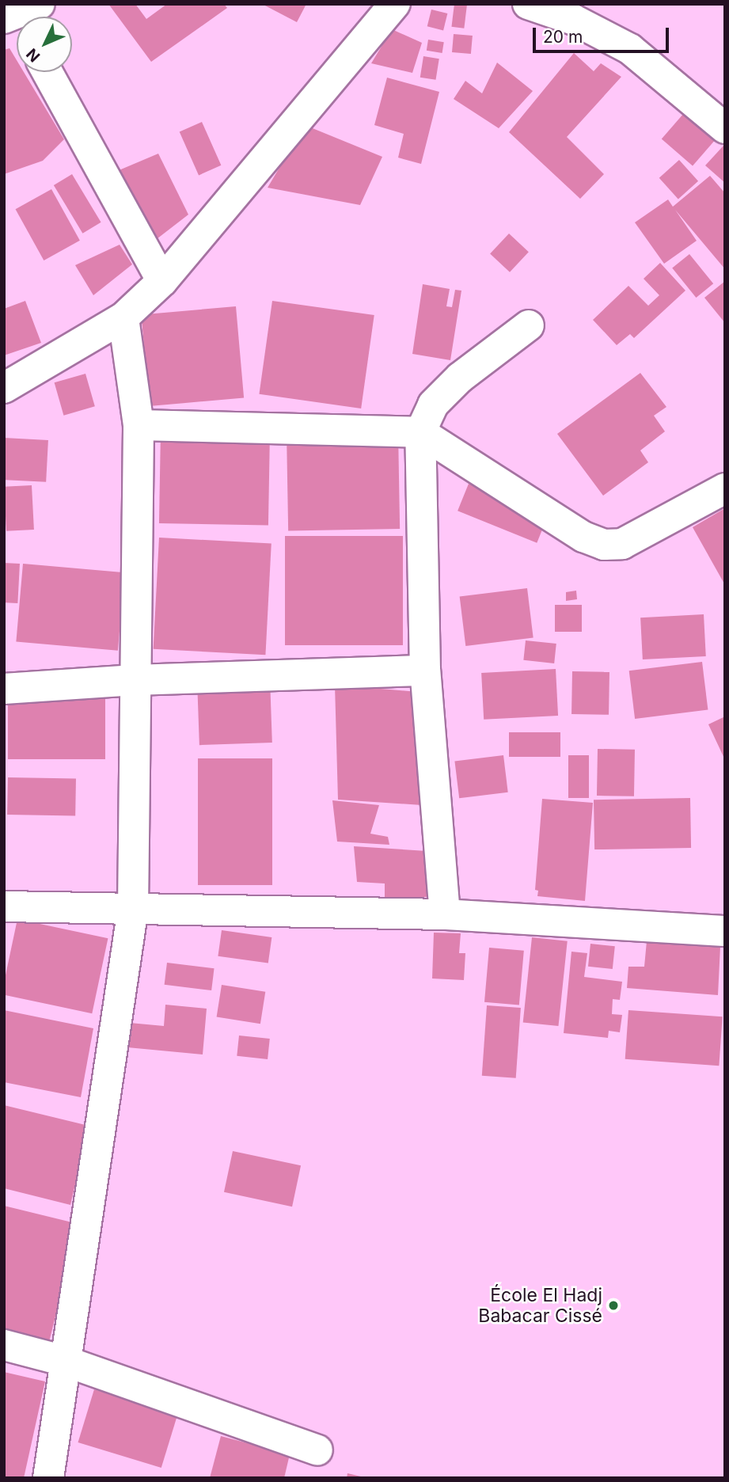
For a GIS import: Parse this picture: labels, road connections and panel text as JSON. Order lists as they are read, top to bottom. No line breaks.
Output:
{"places":["École El Hadj Babacar Cissé"],"scale_bar":"20 m","north":"bottom left"}
